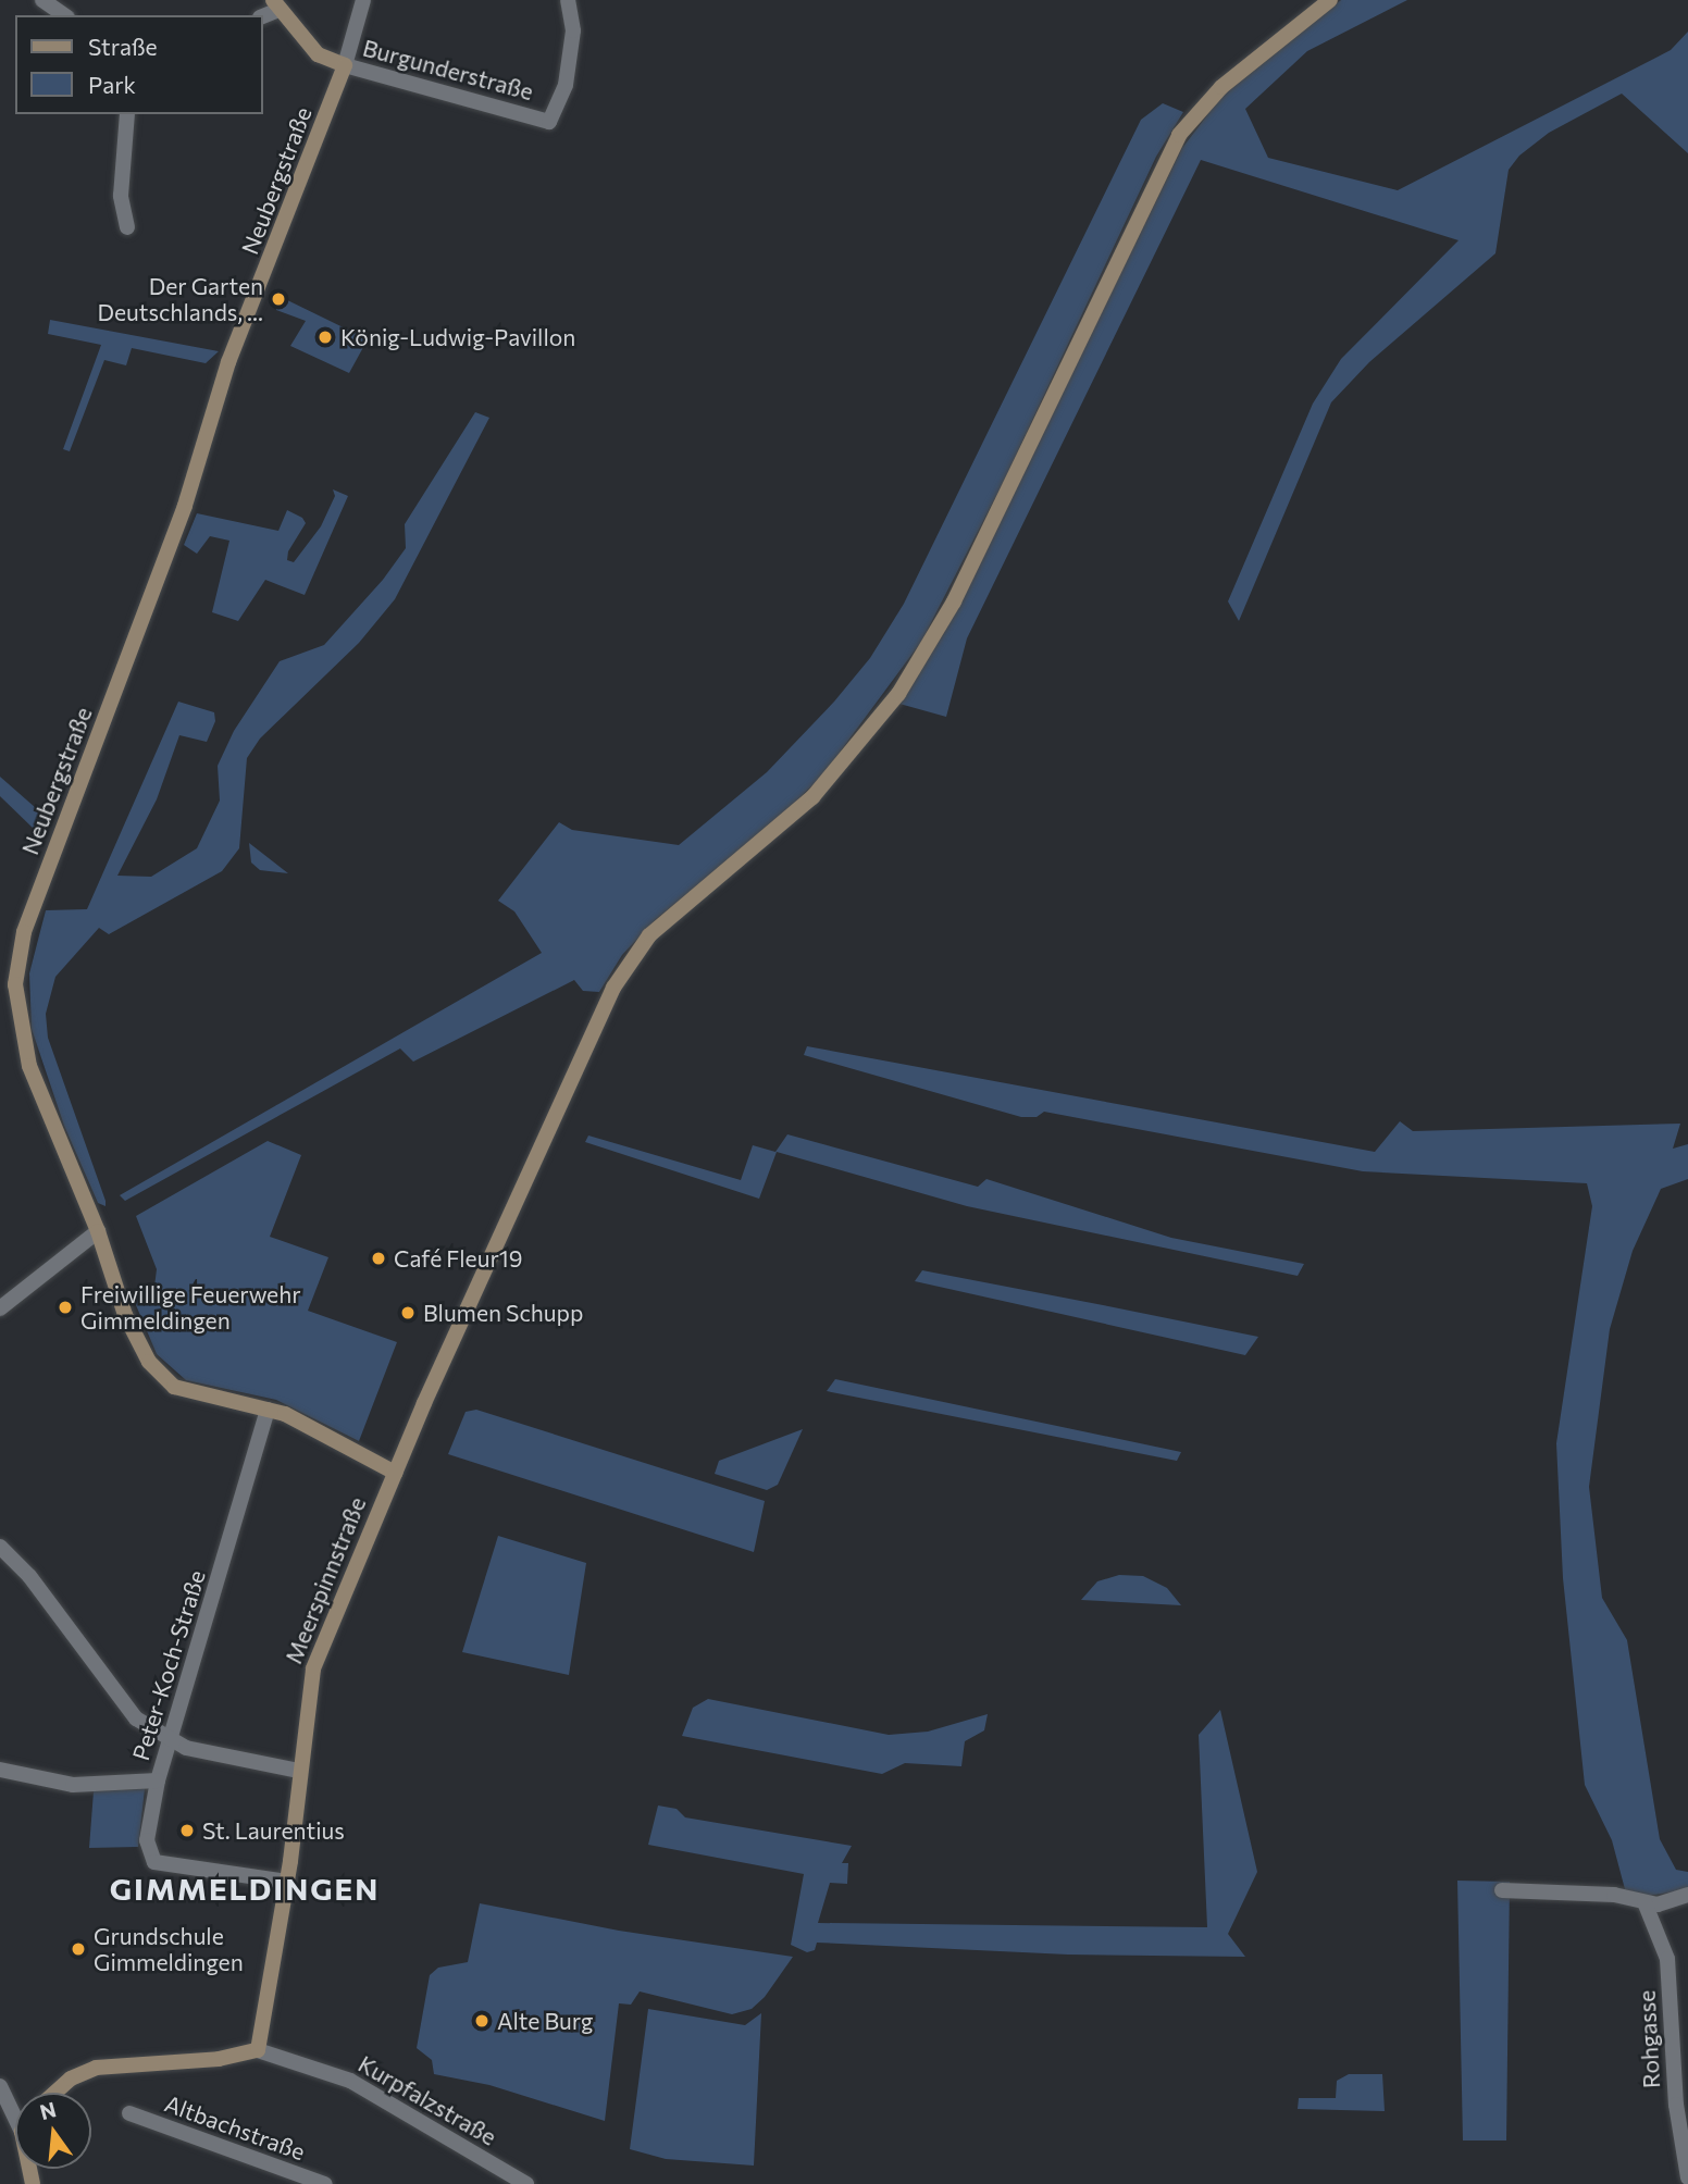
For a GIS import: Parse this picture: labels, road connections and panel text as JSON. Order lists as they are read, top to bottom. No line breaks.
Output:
{"streets":{"street":["Burgunderstraße","Neubergstraße","Meerspinnstraße","Peter-Koch-Straße","Rohgasse","Kurpfalzstraße","Altbachstraße"]},"crossings":[["Burgunderstraße","Neubergstraße"],["Neubergstraße","Meerspinnstraße"],["Neubergstraße","Peter-Koch-Straße"],["Meerspinnstraße","Kurpfalzstraße"]],"districts":["GIMMELDINGEN"],"places":["Der Garten Deutschlands, ...","König-Ludwig-Pavillon","Café Fleur19","Freiwillige Feuerwehr Gimmeldingen","Blumen Schupp","St. Laurentius","Grundschule Gimmeldingen","Alte Burg"],"legend":["Straße","Park"],"north":"top"}
